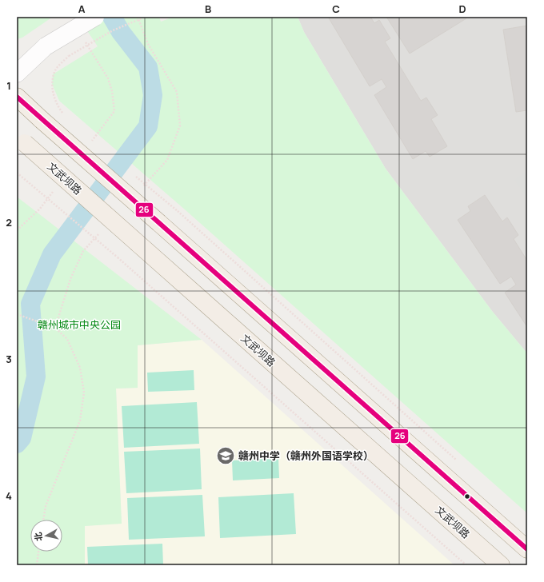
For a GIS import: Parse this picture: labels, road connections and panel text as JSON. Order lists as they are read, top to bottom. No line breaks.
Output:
{"streets":{"main road":["文武坝路"]},"parks":["赣州城市中央公园"],"places":{"school or university":["赣州中学（赣州外国语学校）"]},"lines":["transit line 26"],"north":"left","grid":{"columns":["A","B","C","D"],"rows":["1","2","3","4"]}}
